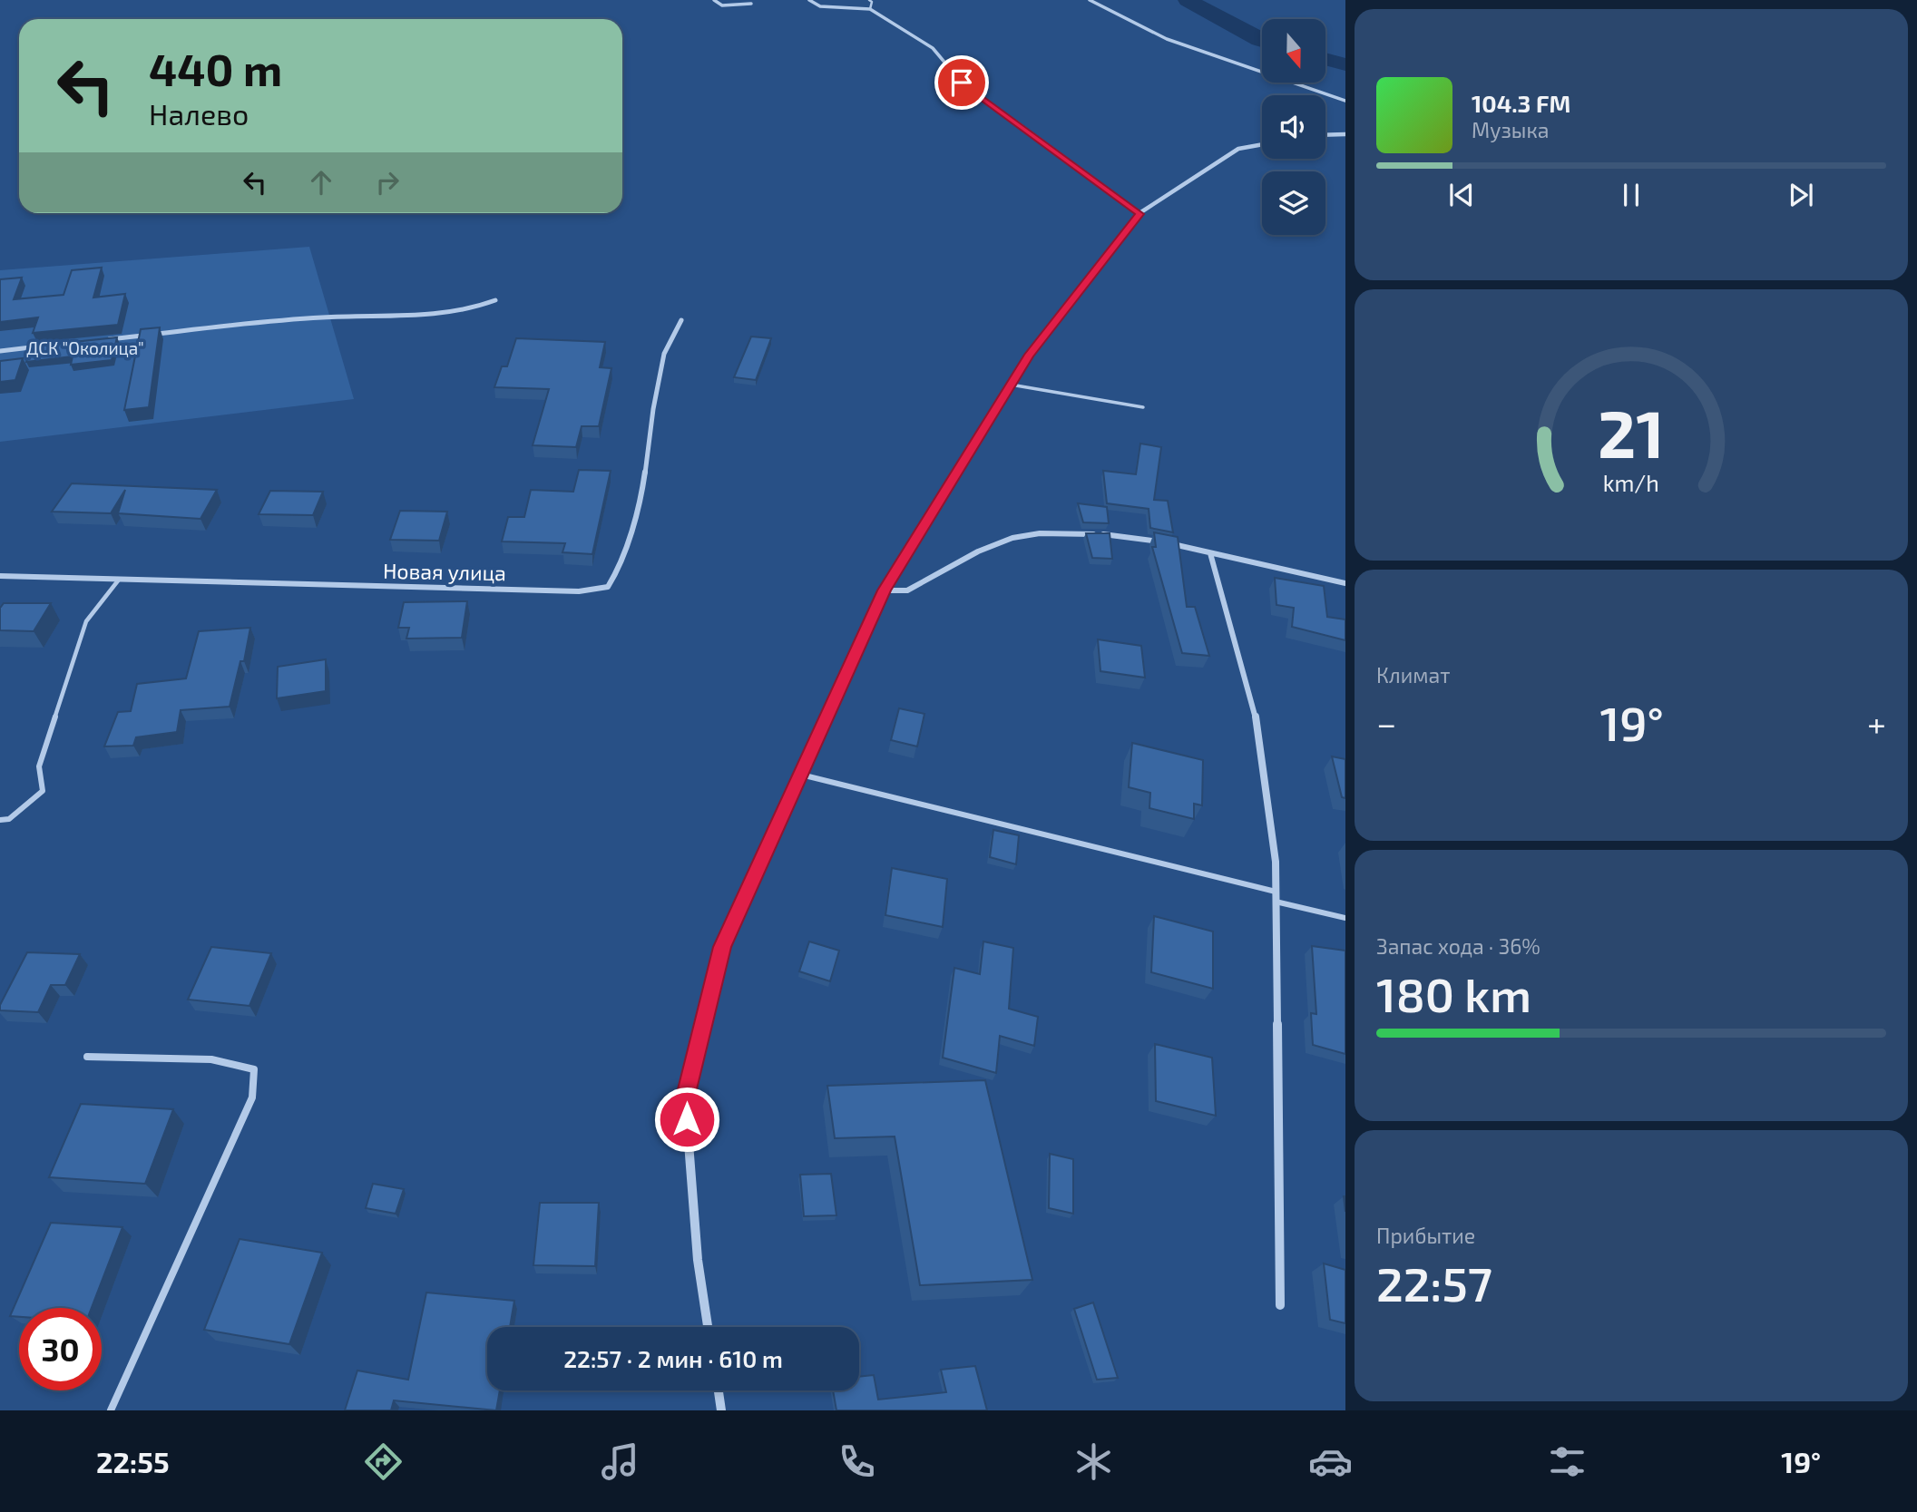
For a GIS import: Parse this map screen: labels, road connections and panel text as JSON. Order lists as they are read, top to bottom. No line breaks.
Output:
{"streets":{"street":["Новая улица"]},"parks":["ДСК \"Околица\""],"north":"bottom","page":{"turn":["440 m","Налево"],"song":["104.3 FM","Музыка"],"tile":["Климат",["Запас хода · 36%","180 km"],["Прибытие","22:57"]],"heat":["−","19°","+"],"limit":"30","trip":"22:57 · 2 мин · 610 m","tabs":["22:55","19°"],"gauge":["21","km/h"]}}
